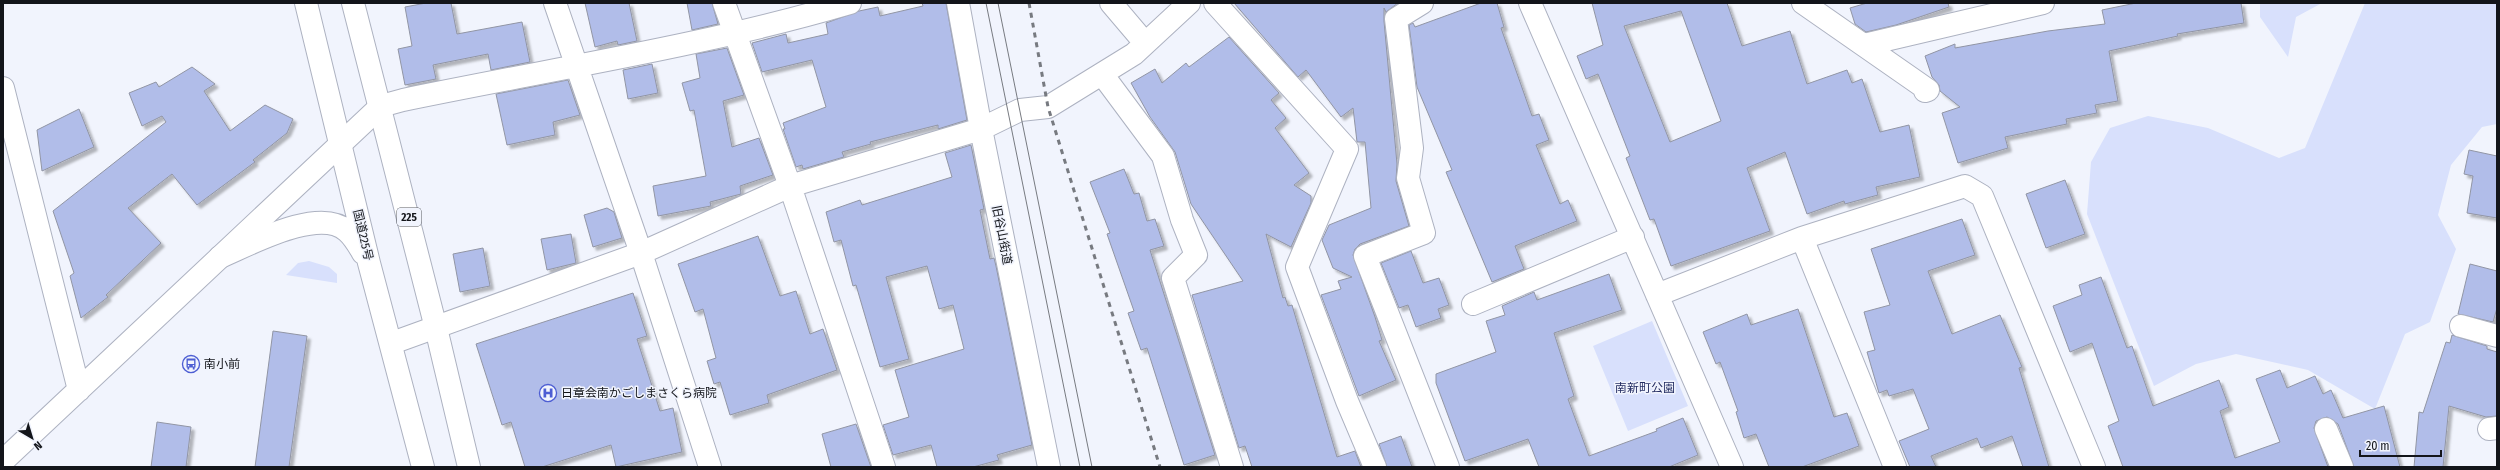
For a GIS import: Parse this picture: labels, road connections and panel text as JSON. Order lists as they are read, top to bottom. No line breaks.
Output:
{"streets":{"main road":["225","国道225号","旧谷山街道"]},"parks":["南新町公園"],"places":{"bus stop":["南小前"],"hospital":["日章会南かごしまさくら病院"]},"scale_bar":"20 m","north":"bottom right"}
